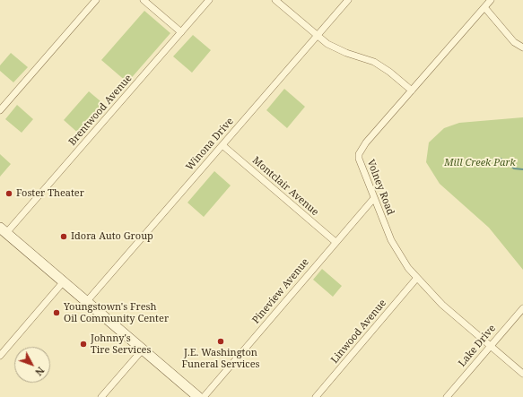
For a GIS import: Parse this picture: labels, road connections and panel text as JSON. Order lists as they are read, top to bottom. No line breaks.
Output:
{"streets":{"street":["Brentwood Avenue","Winona Drive","Montclair Avenue","Volney Road","Pineview Avenue","Linwood Avenue","Lake Drive"]},"crossings":[["Winona Drive","Montclair Avenue"],["Montclair Avenue","Pineview Avenue"],["Volney Road","Pineview Avenue"],["Volney Road","Linwood Avenue"],["Volney Road","Lake Drive"]],"parks":["Mill Creek Park"],"places":["Foster Theater","Idora Auto Group","Youngstown's Fresh Oil Community Center","J.E. Washington Funeral Services","Johnny's Tire Services"],"north":"bottom right"}
